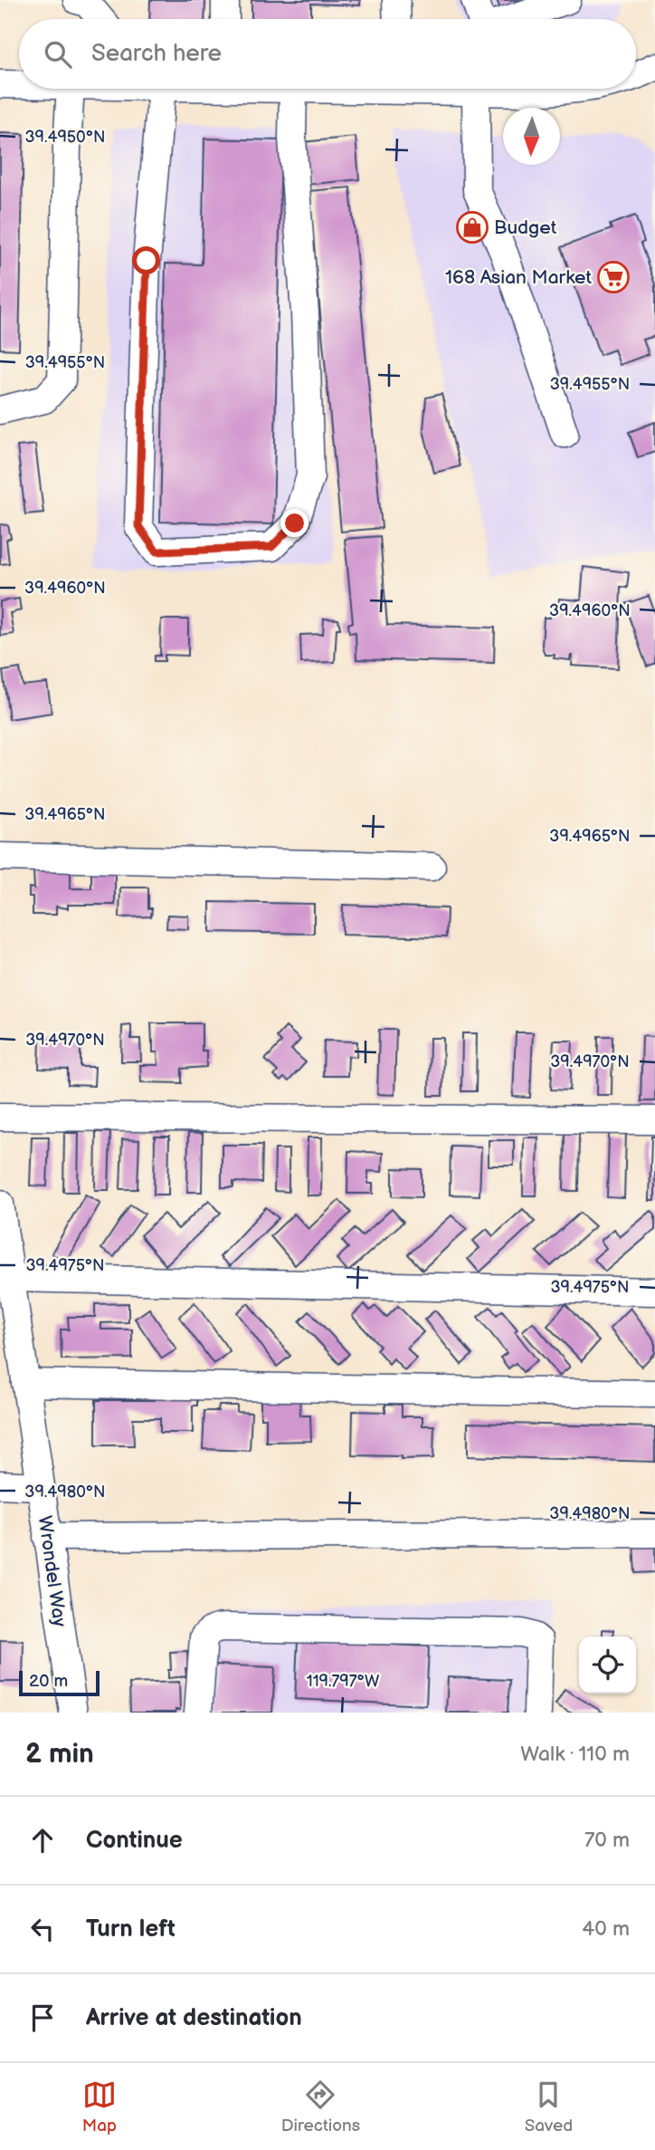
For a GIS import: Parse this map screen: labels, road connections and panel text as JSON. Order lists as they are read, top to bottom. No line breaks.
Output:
{"streets":{"street":["Wrondel Way"]},"places":{"shop":["Budget"],"supermarket":["168 Asian Market"]},"scale_bar":"20 m","north":"bottom","page":{"search":"Search here","scale":"20 m","heading":["2 min","Walk · 110 m"],"list":[["Continue","70 m"],["Turn left","40 m"],"Arrive at destination"],"nav":["Map","Directions","Saved"]},"coordinates":["39.4950°N","39.4955°N","39.4960°N","39.4965°N","39.4970°N","39.4975°N","39.4980°N","119.797°W"]}
